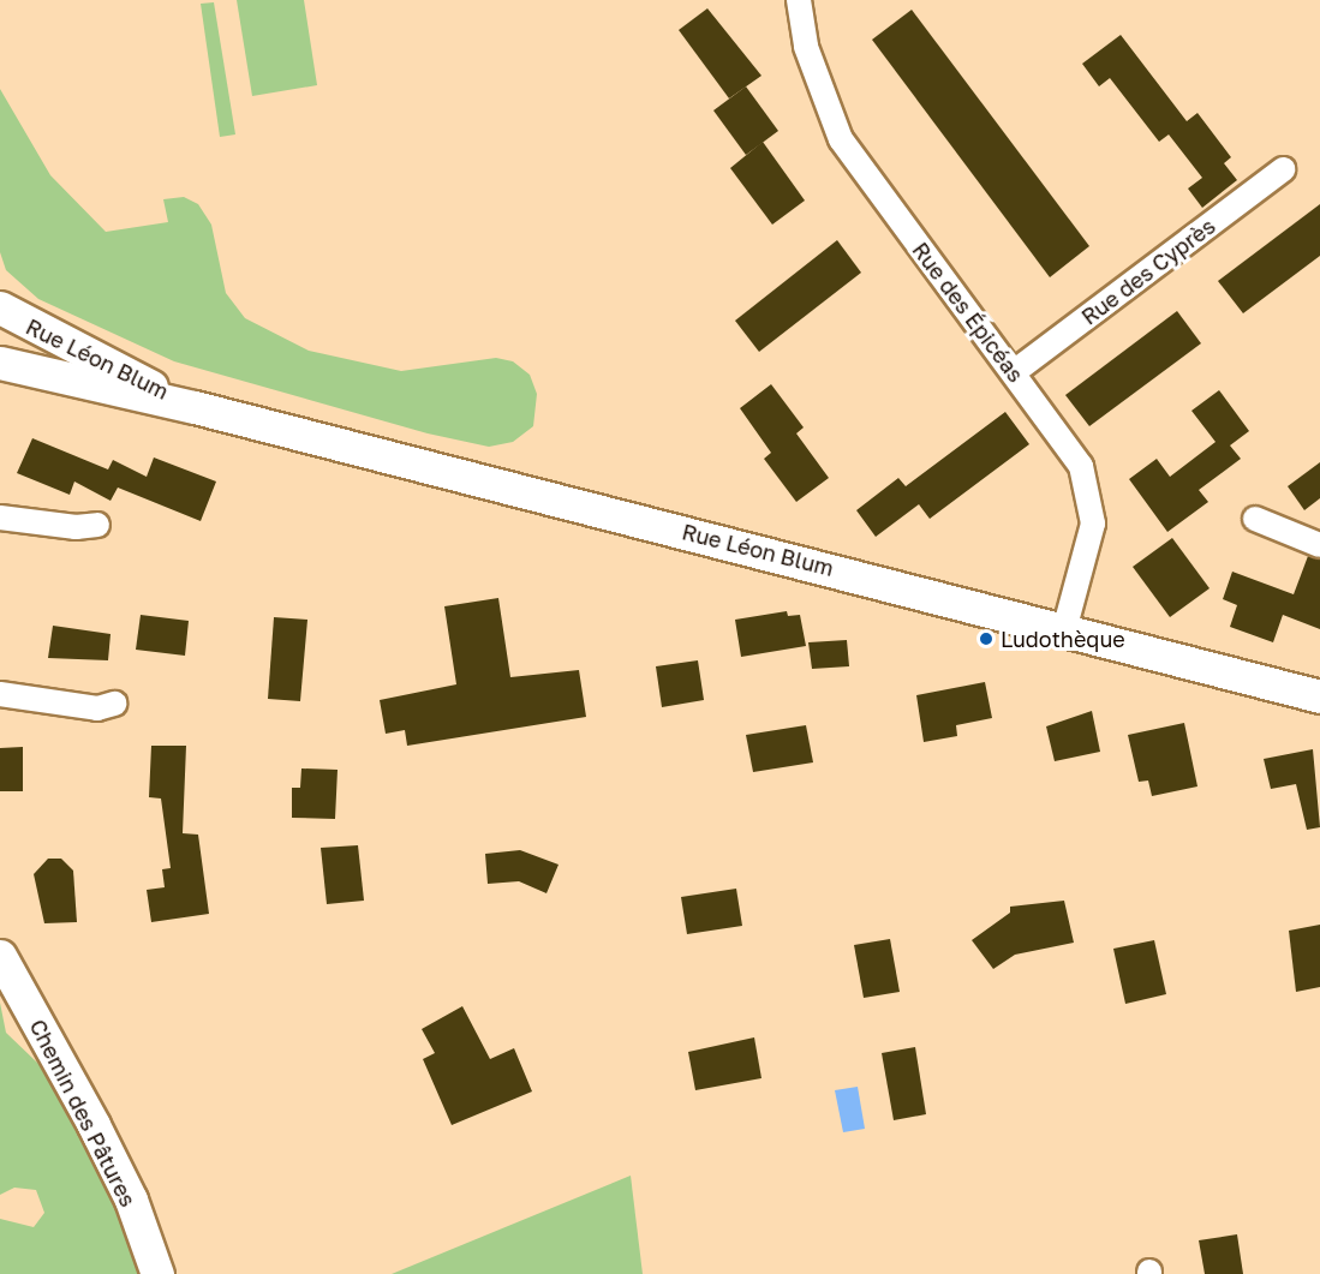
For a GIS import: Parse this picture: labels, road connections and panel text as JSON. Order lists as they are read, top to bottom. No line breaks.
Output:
{"streets":{"main road":["Rue Léon Blum","Chemin des Pâtures"],"street":["Rue des Cyprès","Rue des Épicéas"]},"crossings":[["Rue des Cyprès","Rue des Épicéas"],["Rue des Épicéas","Rue Léon Blum"]],"places":["Ludothèque"]}
